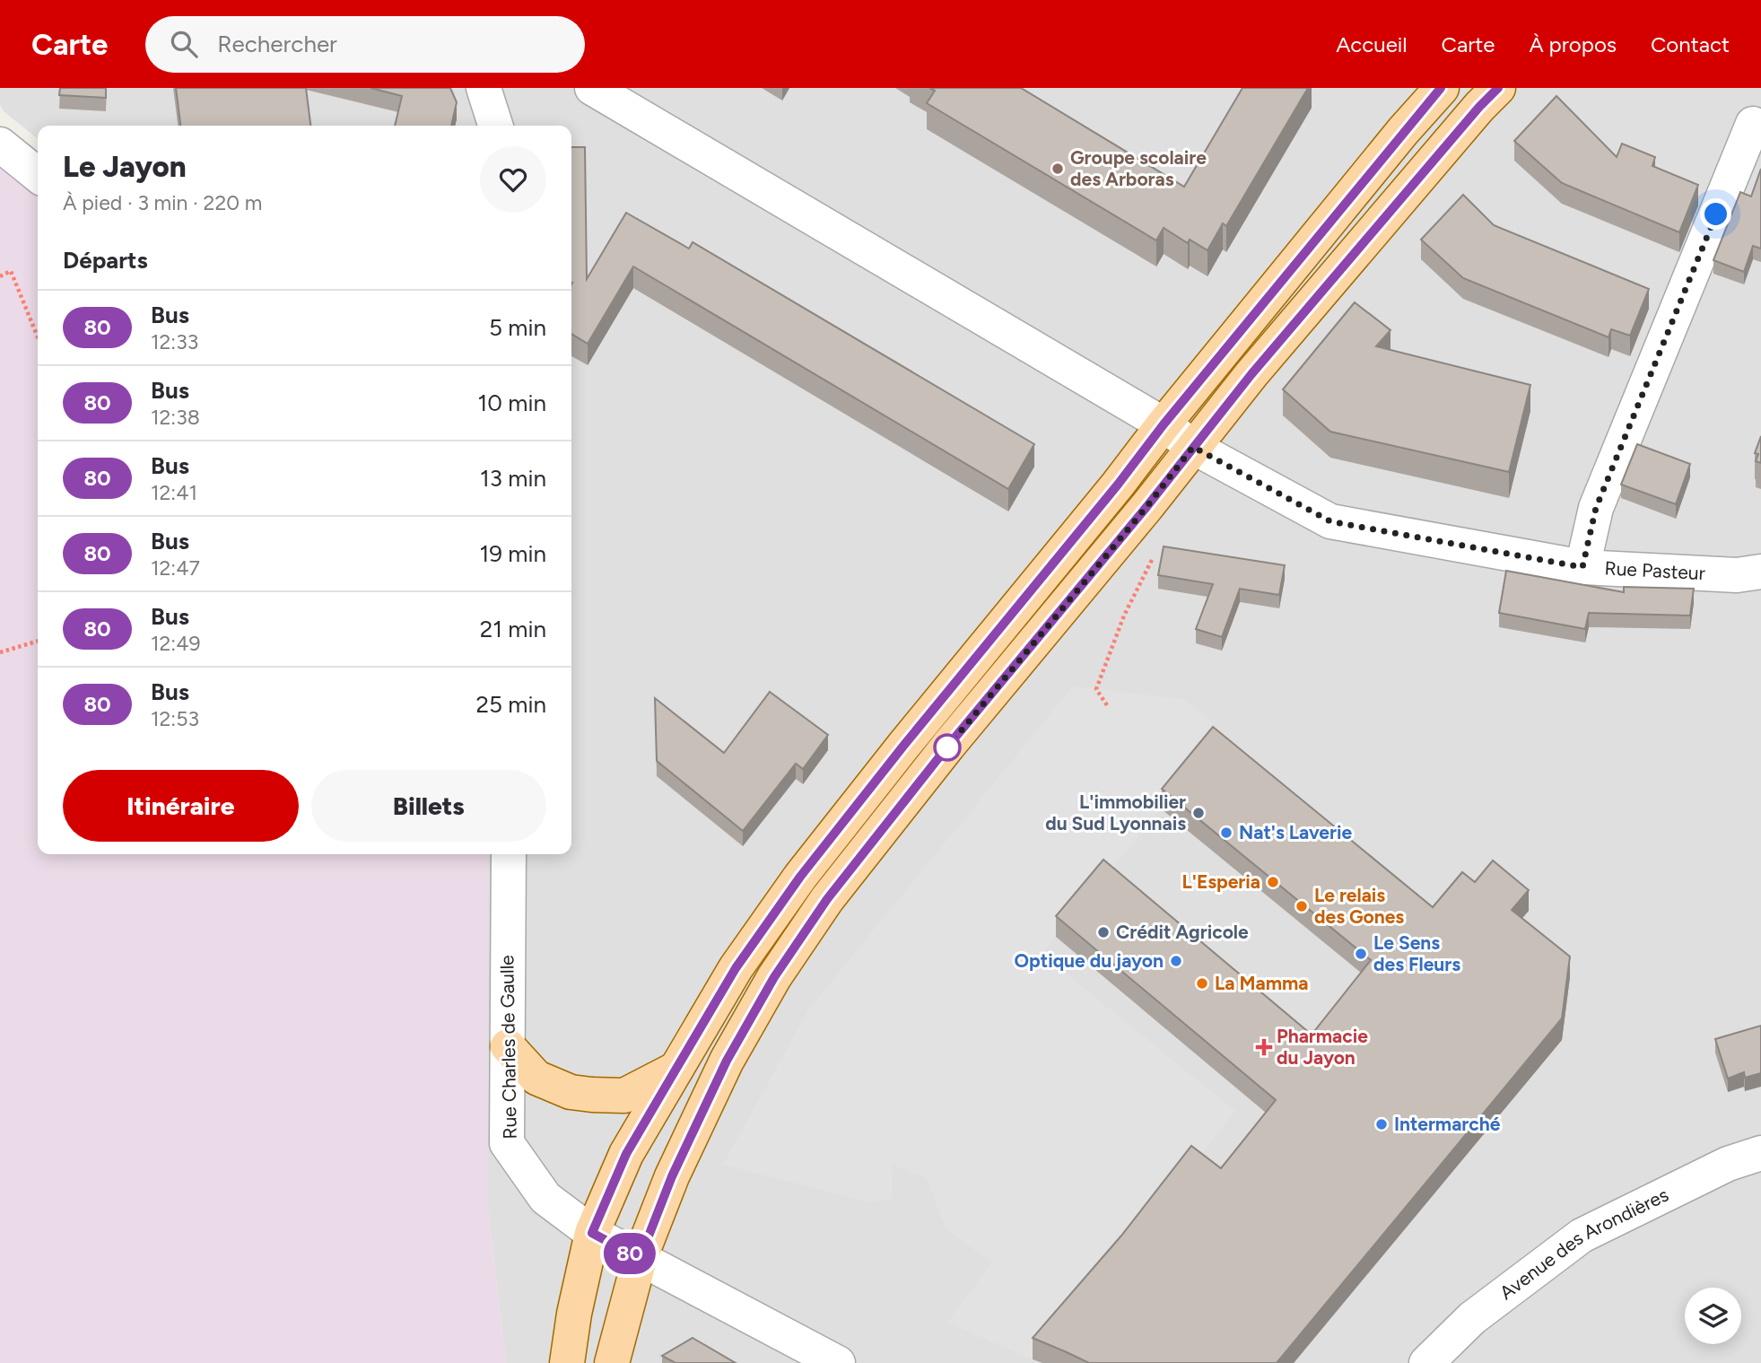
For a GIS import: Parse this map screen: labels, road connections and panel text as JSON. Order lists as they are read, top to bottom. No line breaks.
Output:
{"streets":{"street":["Rue Pasteur","Rue Charles de Gaulle","Avenue des Arondières"]},"places":{"other":["Groupe scolaire des Arboras","L'immobilier du Sud Lyonnais","Nat's Laverie","L'Esperia","Le relais des Gones","Crédit Agricole","Le Sens des Fleurs","Optique du jayon","La Mamma","Intermarché"],"health":["Pharmacie du Jayon"]},"lines":["bus line 80"],"page":{"header":"Carte","search":"Rechercher","nav":["Accueil","Carte","À propos","Contact"],"on_map":"80","heading":[["Le Jayon","À pied · 3 min · 220 m"],"Départs"],"list":[{"mark":"80","name":"Bus","note":"12:33","value":"5 min"},{"mark":"80","name":"Bus","note":"12:38","value":"10 min"},{"mark":"80","name":"Bus","note":"12:41","value":"13 min"},{"mark":"80","name":"Bus","note":"12:47","value":"19 min"},{"mark":"80","name":"Bus","note":"12:49","value":"21 min"},{"mark":"80","name":"Bus","note":"12:53","value":"25 min"}],"buttons":["Itinéraire","Billets"]}}
